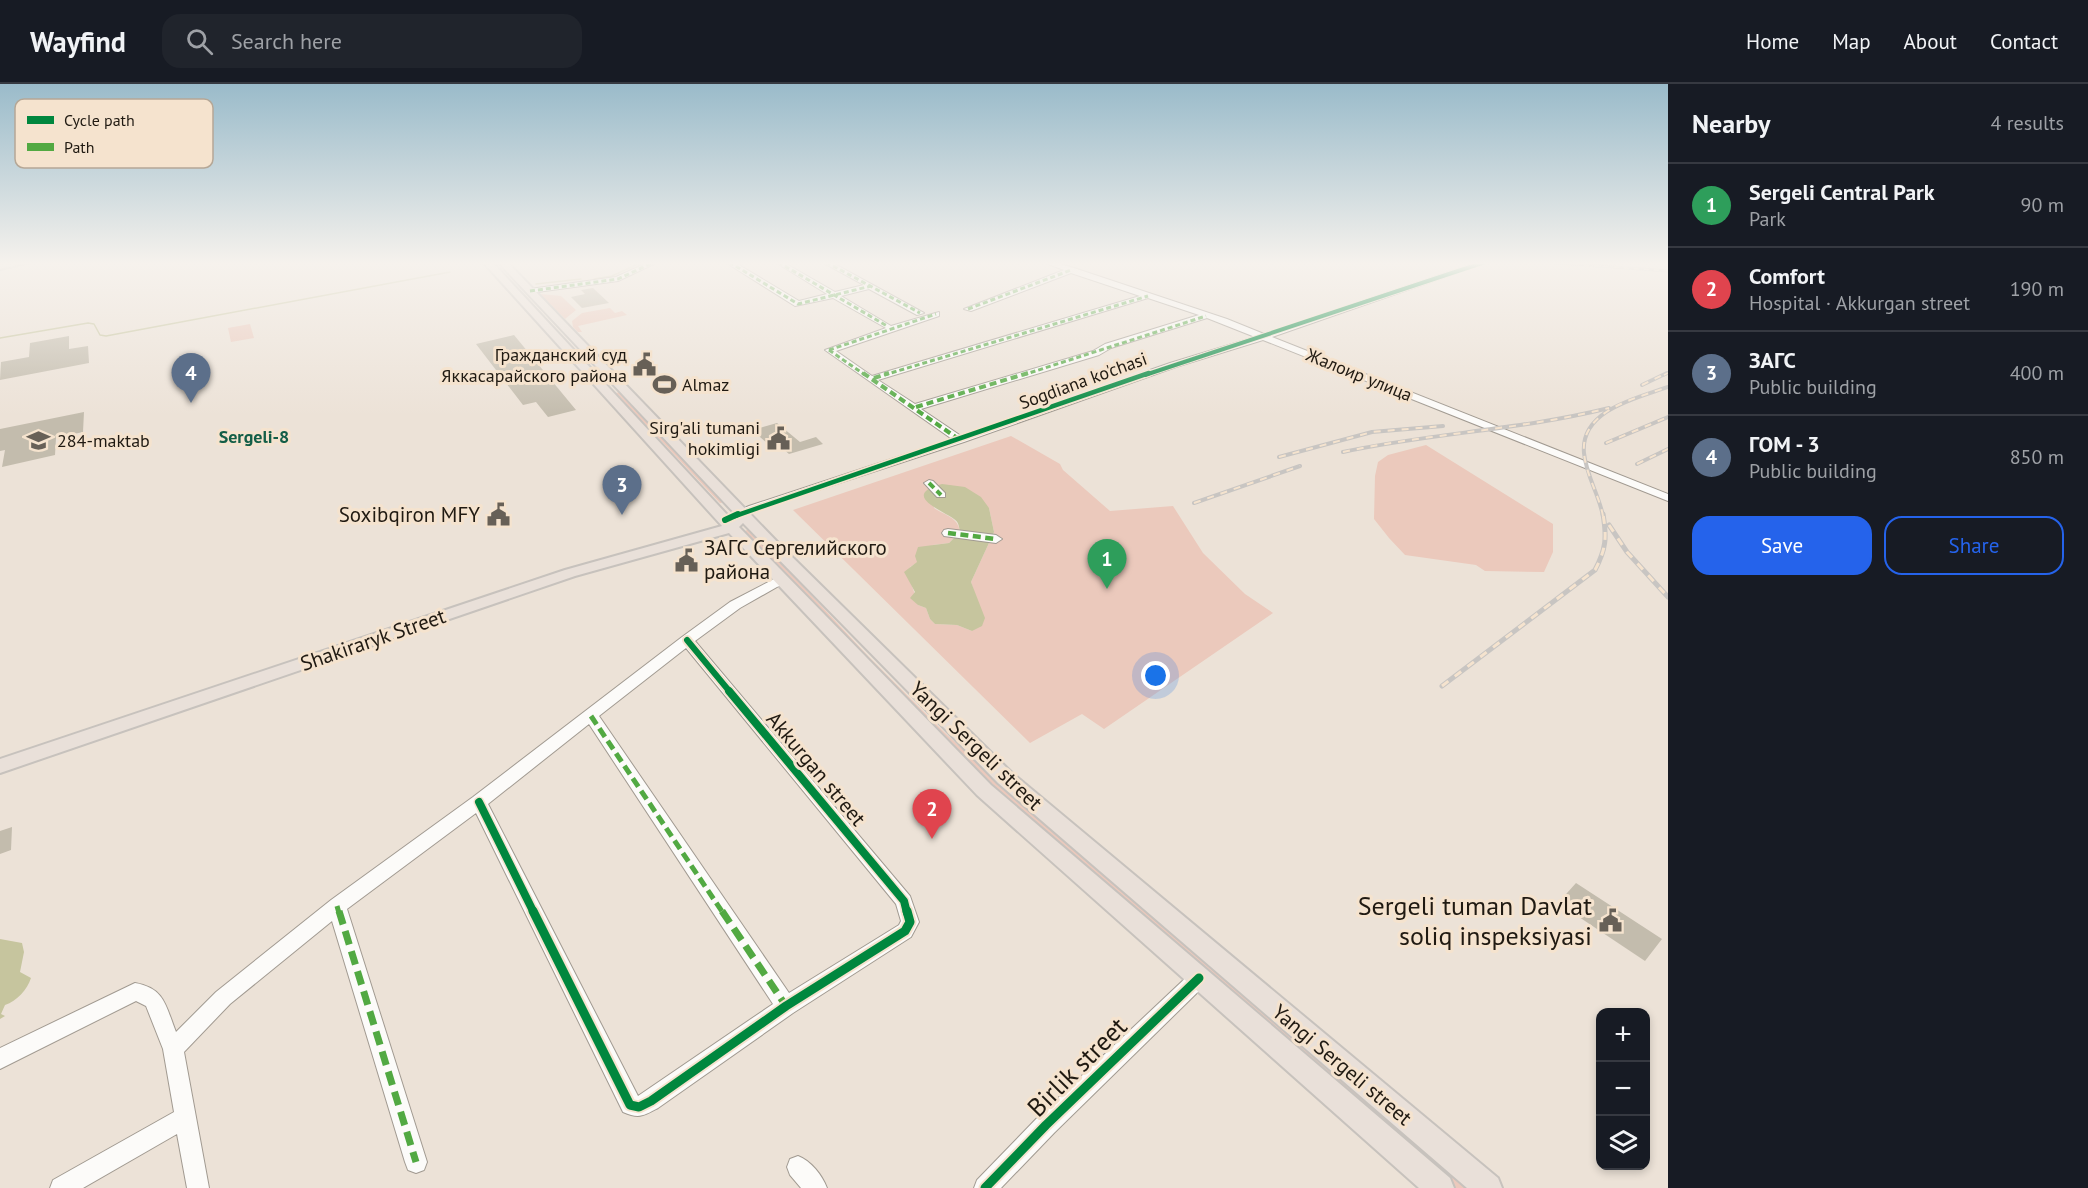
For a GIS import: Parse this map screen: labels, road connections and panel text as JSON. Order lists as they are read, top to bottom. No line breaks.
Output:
{"streets":{"main road":["Shakiraryk Street","Yangi Sergeli street"],"street":["Жалоир улица","Sogdiana ko'chasi","Akkurgan street","Birlik street"]},"crossings":[["Жалоир улица","Sogdiana ko'chasi"],["Sogdiana ko'chasi","Shakiraryk Street"],["Sogdiana ko'chasi","Yangi Sergeli street"],["Shakiraryk Street","Yangi Sergeli street"],["Yangi Sergeli street","Birlik street"]],"districts":["Sergeli-8"],"places":{"public building":["Гражданский суд Яккасарайского района","Sirg'ali tumani hokimligi","Soxibqiron MFY","ЗАГС Сергелийского района","Sergeli tuman Davlat soliq inspeksiyasi"],"sports":["Almaz"],"school or university":["284-maktab"]},"legend":["Cycle path","Path"],"page":{"header":"Wayfind","search":"Search here","nav":["Home","Map","About","Contact"],"heading":["Nearby","4 results"],"list":[{"mark":"1","name":"Sergeli Central Park","note":"Park","value":"90 m"},{"mark":"2","name":"Comfort","note":"Hospital · Akkurgan street","value":"190 m"},{"mark":"3","name":"ЗАГС","note":"Public building","value":"400 m"},{"mark":"4","name":"ГОМ - 3","note":"Public building","value":"850 m"}],"pins":["4","3","1","2"],"buttons":["Save","Share"],"map_buttons":["+","−"]}}
